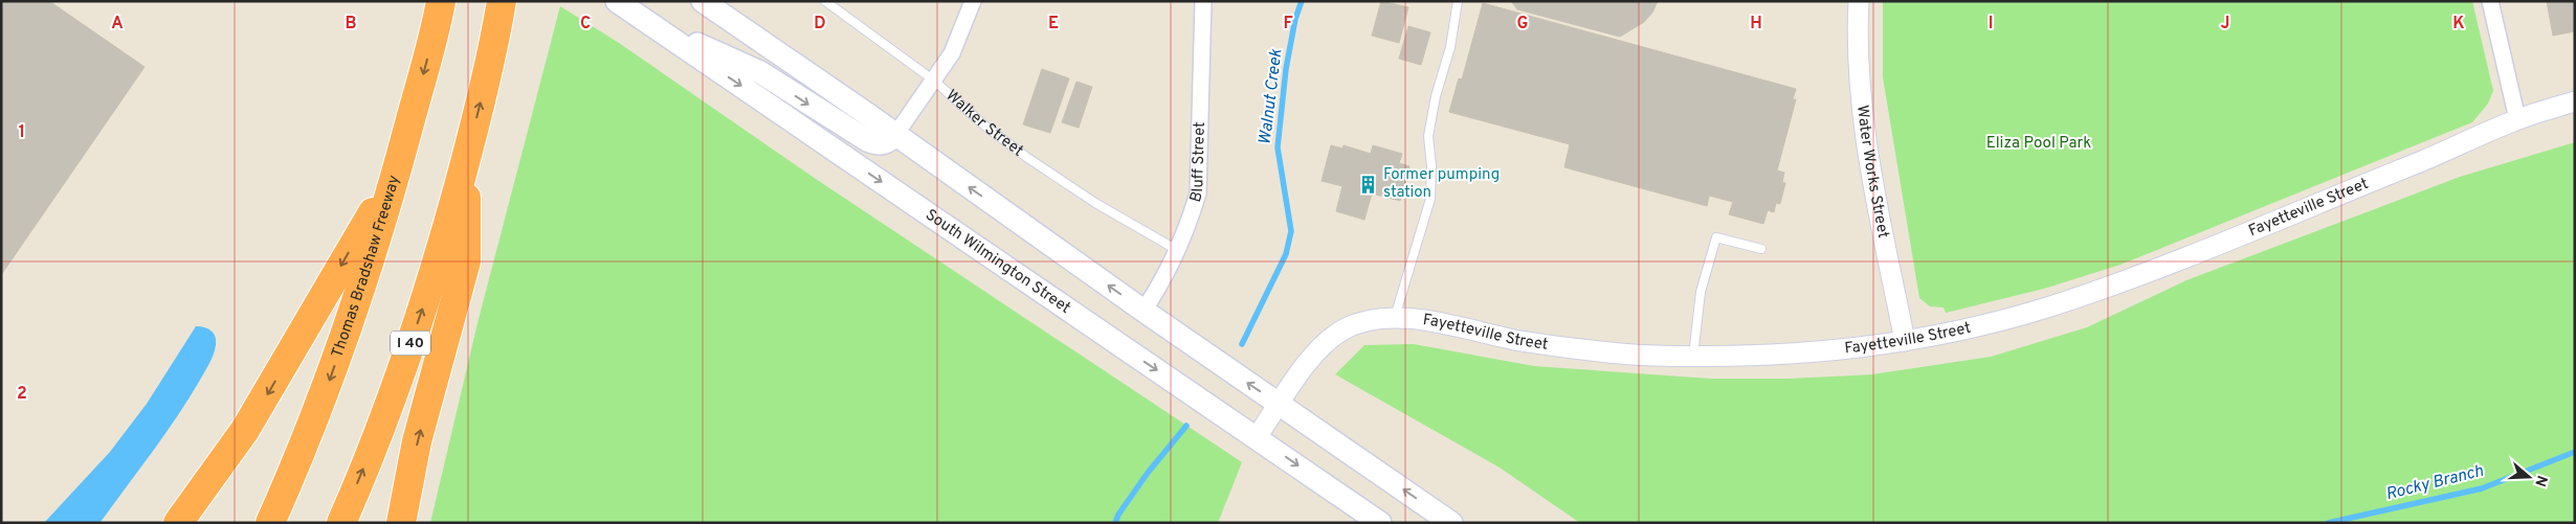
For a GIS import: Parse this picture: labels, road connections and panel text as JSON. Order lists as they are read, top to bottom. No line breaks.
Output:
{"streets":{"highway":["Thomas Bradshaw Freeway","I 40"],"main road":["South Wilmington Street"],"street":["Walker Street","Bluff Street","Water Works Street","Fayetteville Street"]},"crossings":[["Walker Street","Bluff Street"],["Water Works Street","Fayetteville Street"],["Fayetteville Street","South Wilmington Street"]],"water":["Walnut Creek","Rocky Branch"],"parks":["Eliza Pool Park"],"places":{"building":["Former pumping station"]},"north":"right","grid":{"columns":["A","B","C","D","E","F","G","H","I","J","K"],"rows":["1","2"]}}
